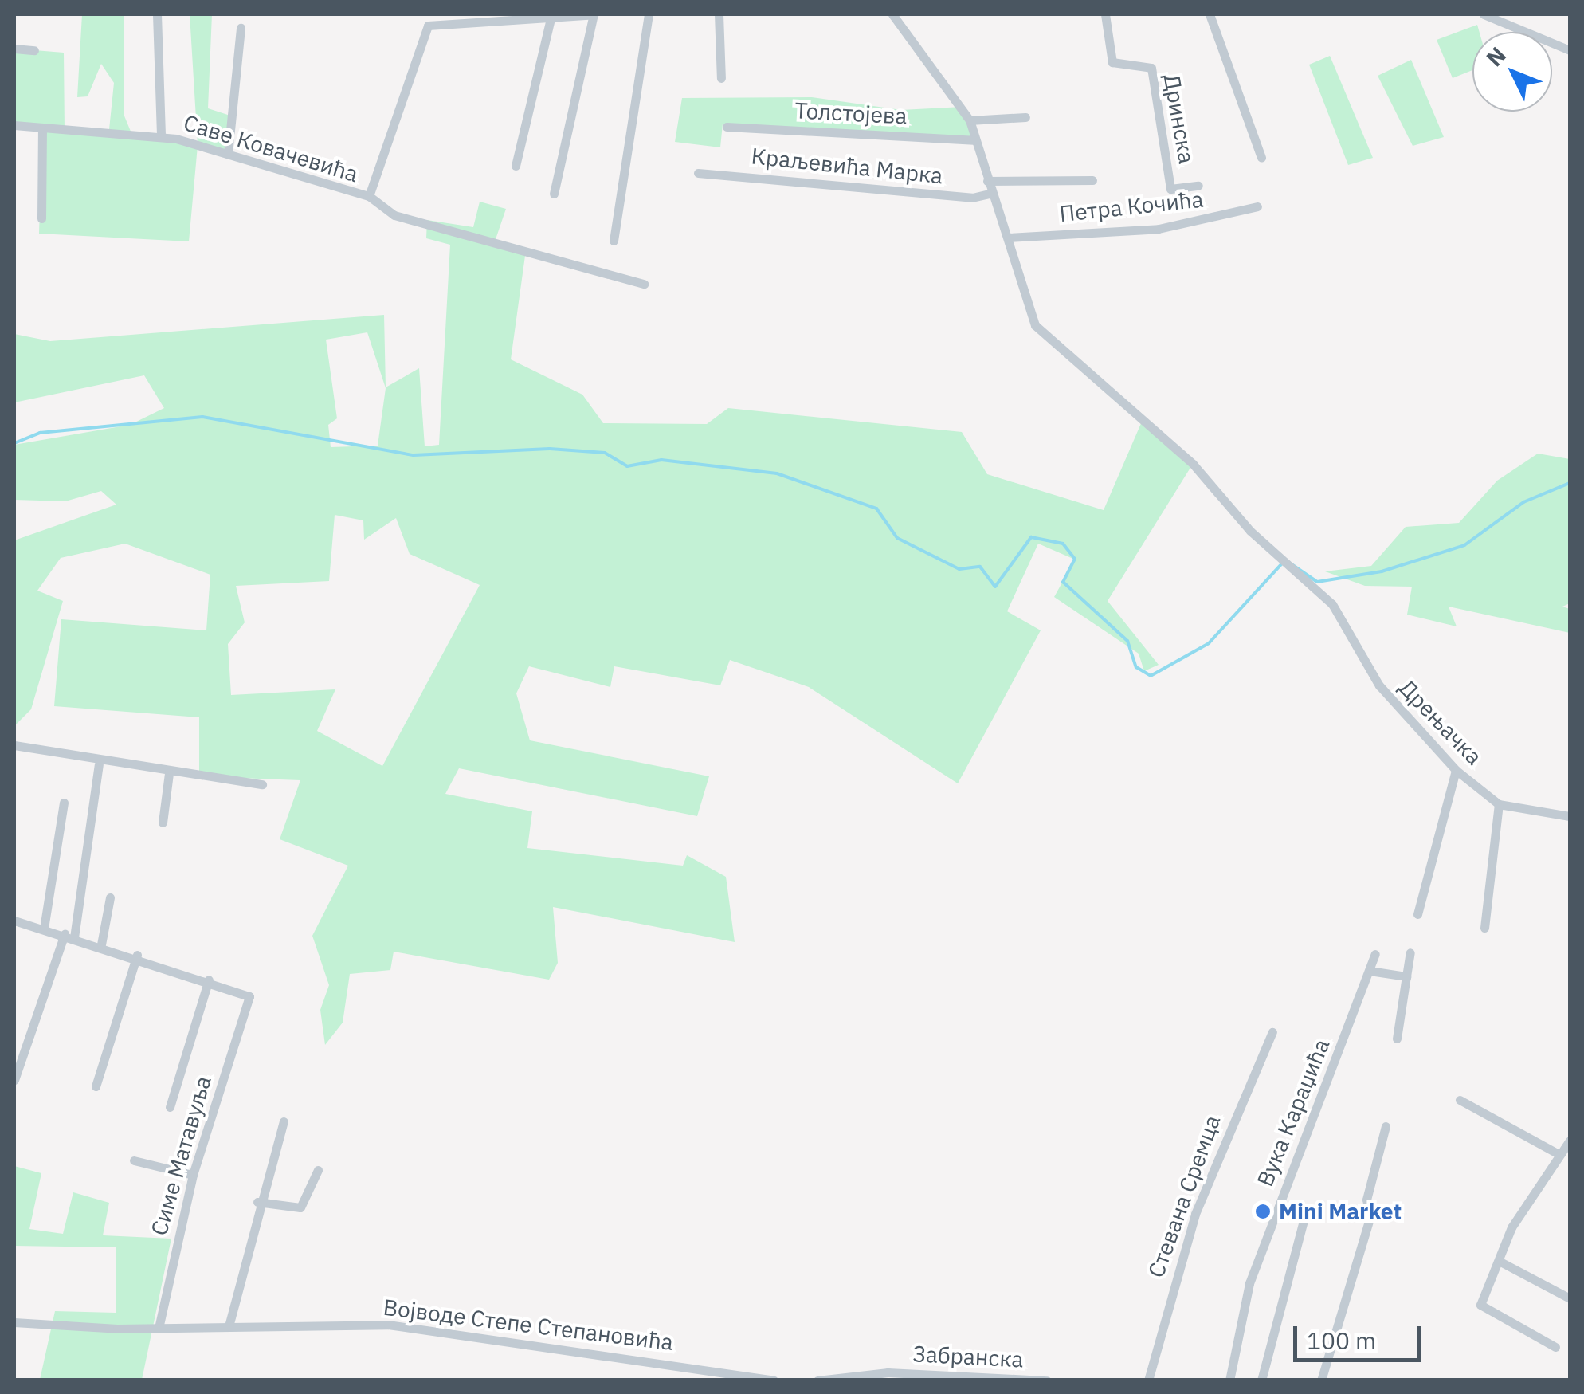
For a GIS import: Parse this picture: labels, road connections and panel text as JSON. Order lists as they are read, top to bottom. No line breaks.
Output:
{"streets":{"street":["Толстојева","Дринска","Саве Ковачевића","Краљевића Марка","Петра Кочића","Дрењачка","Вука Караџића","Симе Матавуља","Стевана Сремца","Војводе Степе Степановића","Забранска"]},"crossings":[["Петра Кочића","Дрењачка"],["Симе Матавуља","Војводе Степе Степановића"]],"places":["Mini Market"],"scale_bar":"100 m","north":"top left"}
